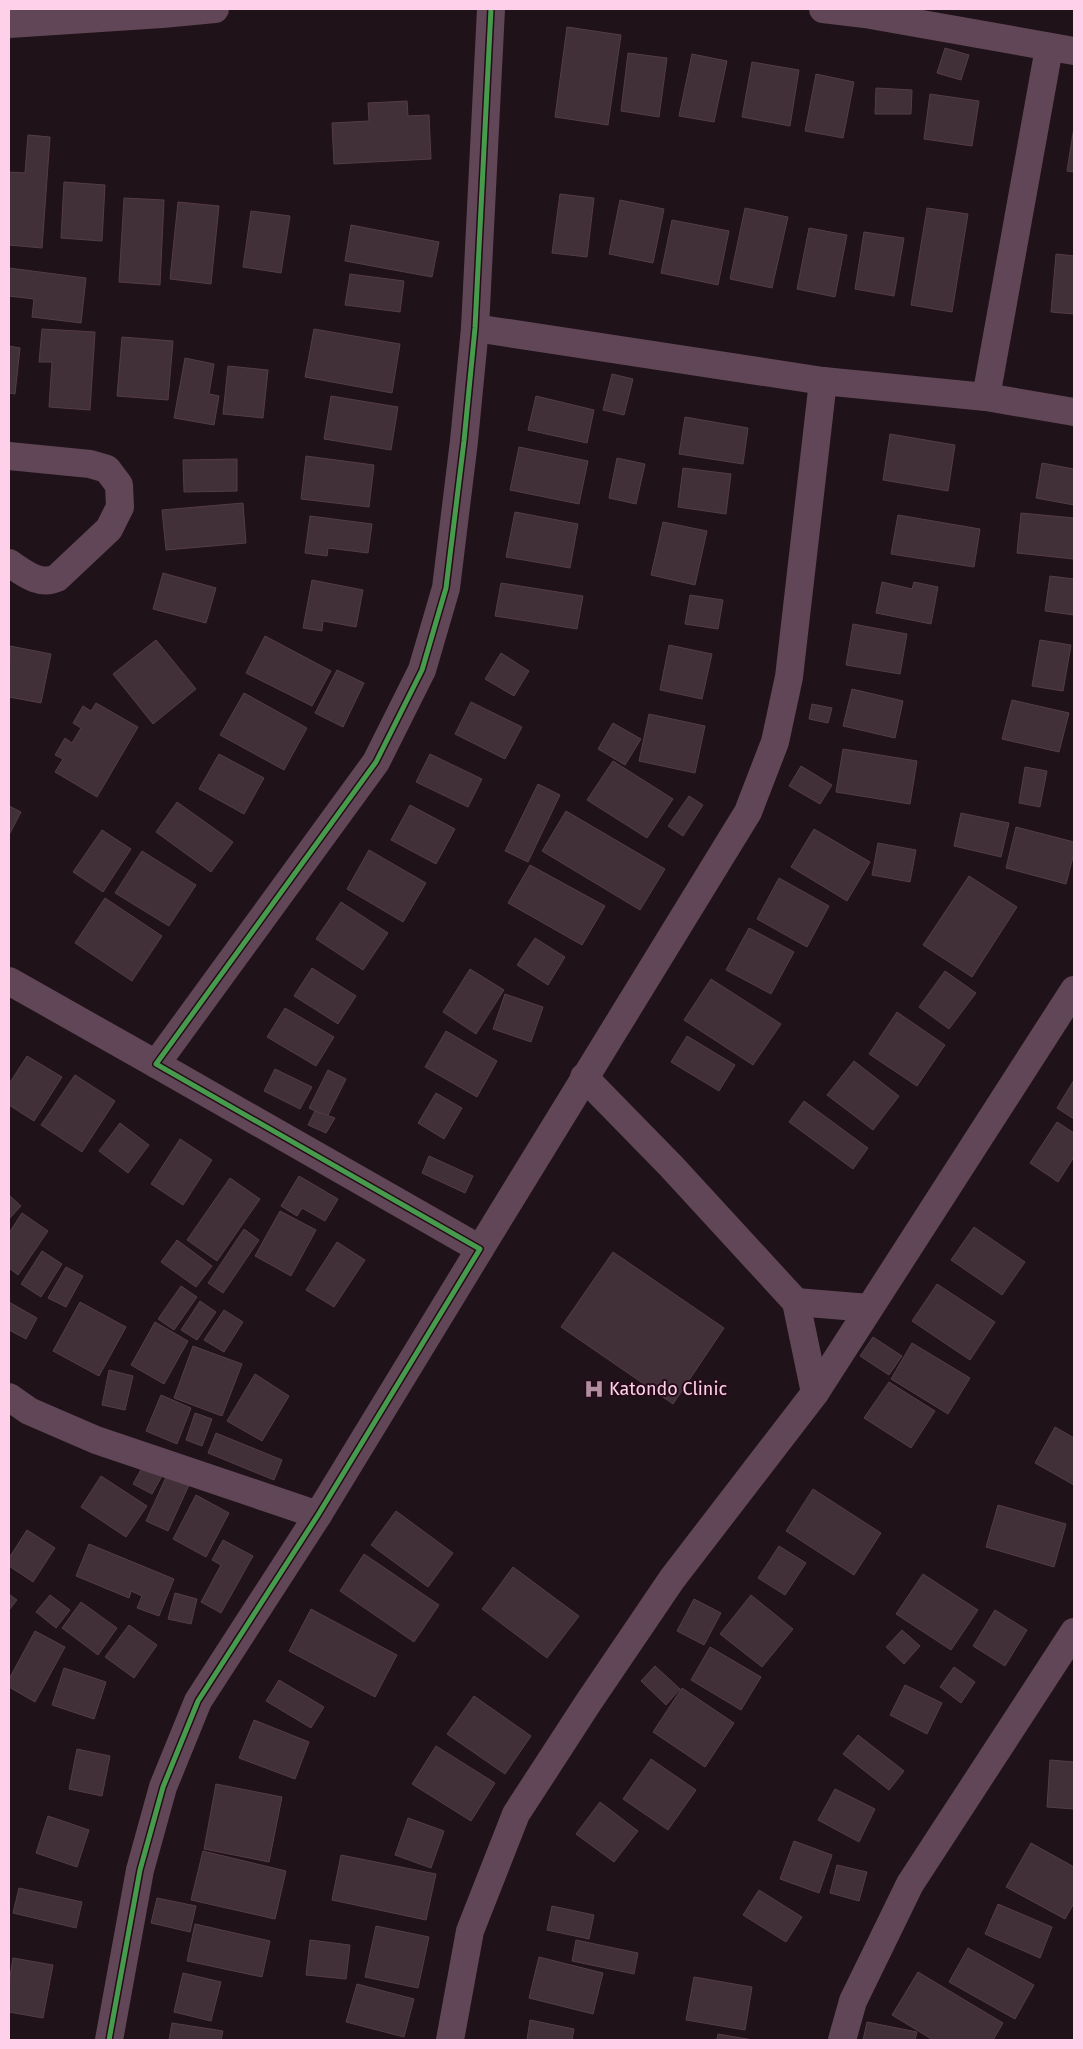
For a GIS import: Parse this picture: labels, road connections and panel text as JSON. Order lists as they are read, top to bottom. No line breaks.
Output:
{"places":{"hospital":["Katondo Clinic"]}}
